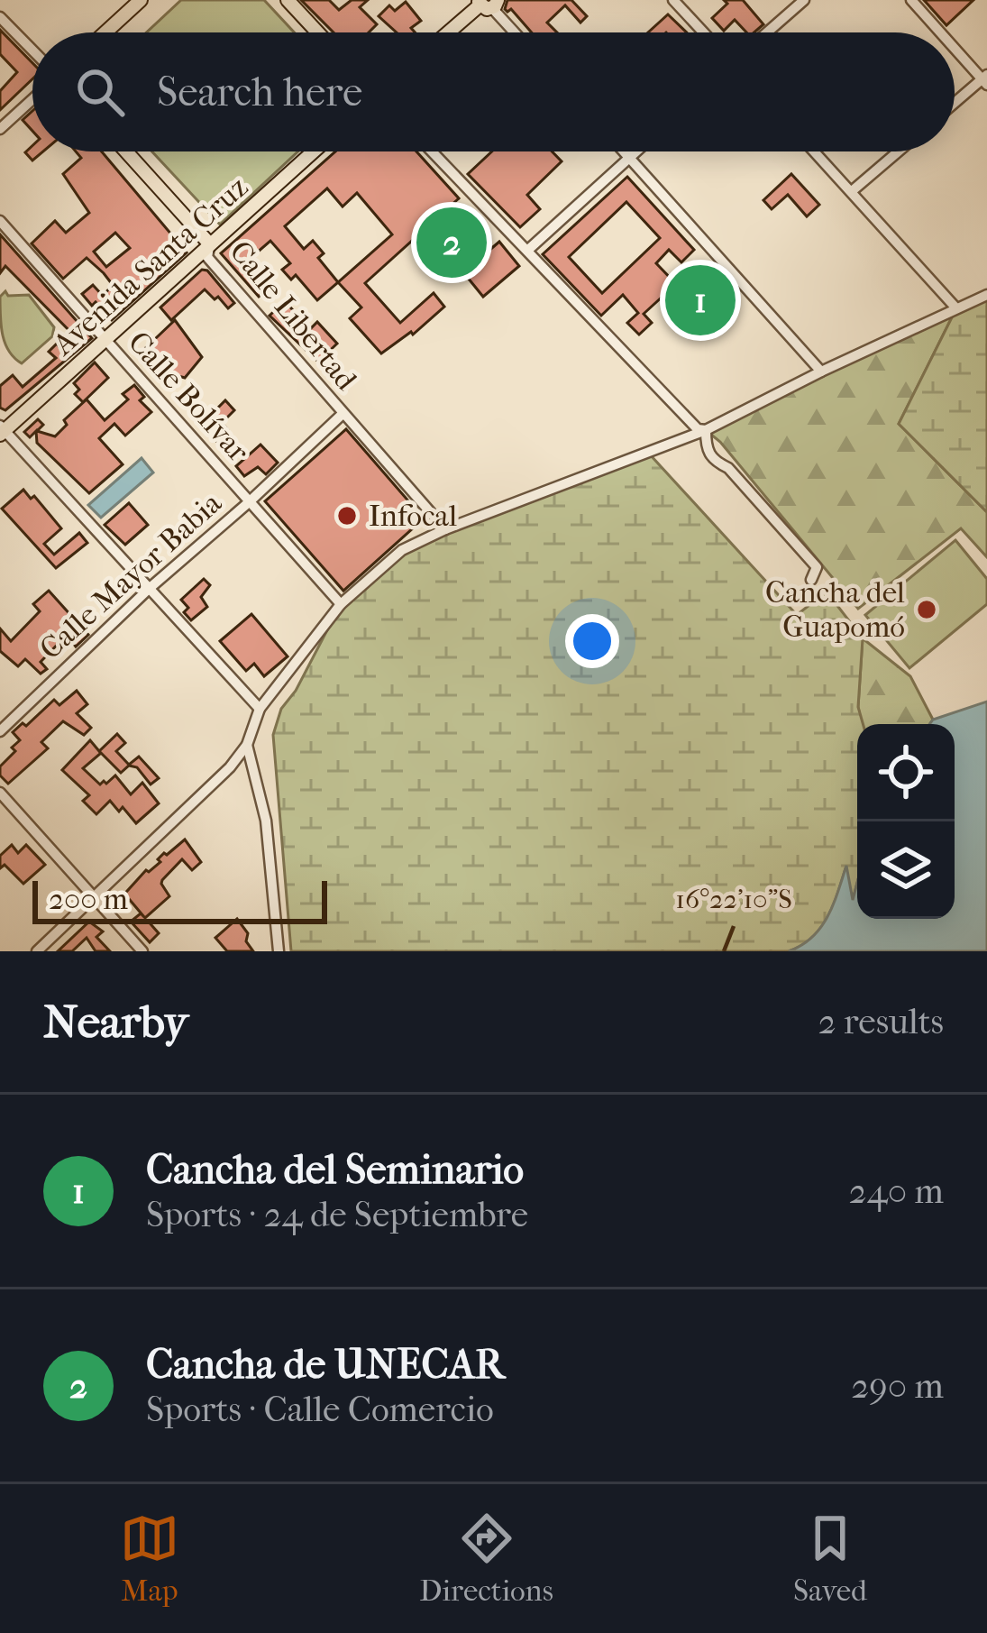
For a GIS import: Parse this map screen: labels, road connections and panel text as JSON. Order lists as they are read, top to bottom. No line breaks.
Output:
{"streets":{"main road":["Avenida Santa Cruz","Calle Libertad"],"street":["Calle Bolívar","Calle Mayor Babia"]},"crossings":[["Avenida Santa Cruz","Calle Libertad"],["Avenida Santa Cruz","Calle Bolívar"],["Calle Libertad","Calle Mayor Babia"],["Calle Bolívar","Calle Mayor Babia"]],"places":["Infocal","Cancha del Guapomó"],"scale_bar":"200 m","page":{"search":"Search here","pins":["2","1"],"scale":"200 m","heading":["Nearby","2 results"],"list":[{"mark":"1","name":"Cancha del Seminario","note":"Sports · 24 de Septiembre","value":"240 m"},{"mark":"2","name":"Cancha de UNECAR","note":"Sports · Calle Comercio","value":"290 m"}],"nav":["Map","Directions","Saved"]},"coordinates":["16°22'10\"S"]}
